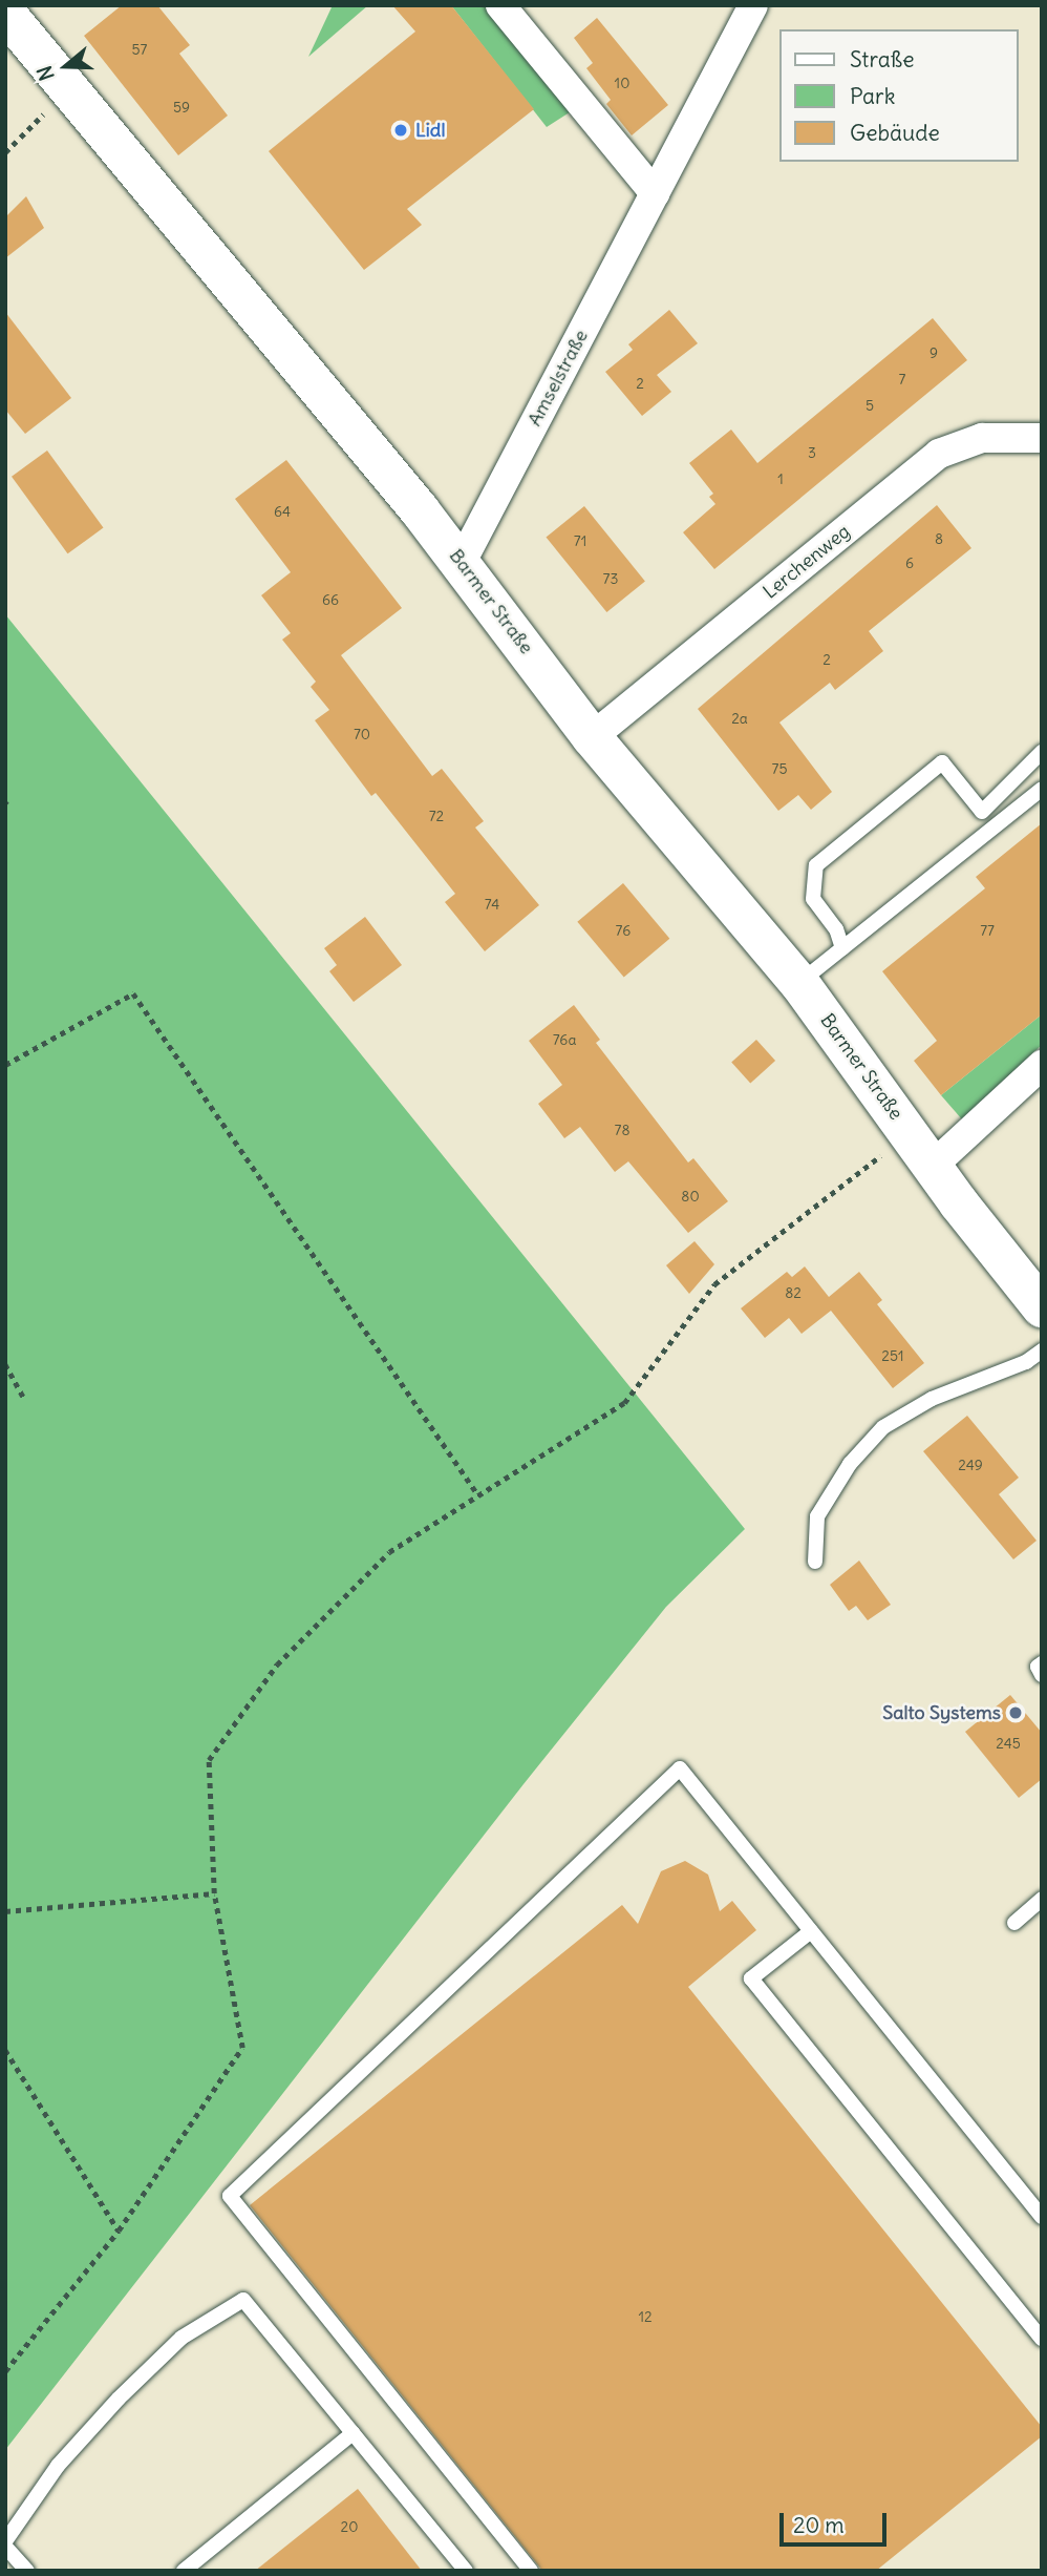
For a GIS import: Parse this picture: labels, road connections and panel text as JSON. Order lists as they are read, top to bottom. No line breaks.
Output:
{"streets":{"main road":["Barmer Straße"],"street":["Amselstraße","Lerchenweg"]},"crossings":[["Amselstraße","Barmer Straße"],["Lerchenweg","Barmer Straße"]],"places":["Lidl","Salto Systems"],"house_numbers":["57","10","59","9","7","2","5","3","1","64","8","71","6","73","66","2","2a","70","75","72","74","76","77","76a","78","80","82","251","249","245","12","20"],"legend":["Straße","Park","Gebäude"],"scale_bar":"20 m","north":"left"}
